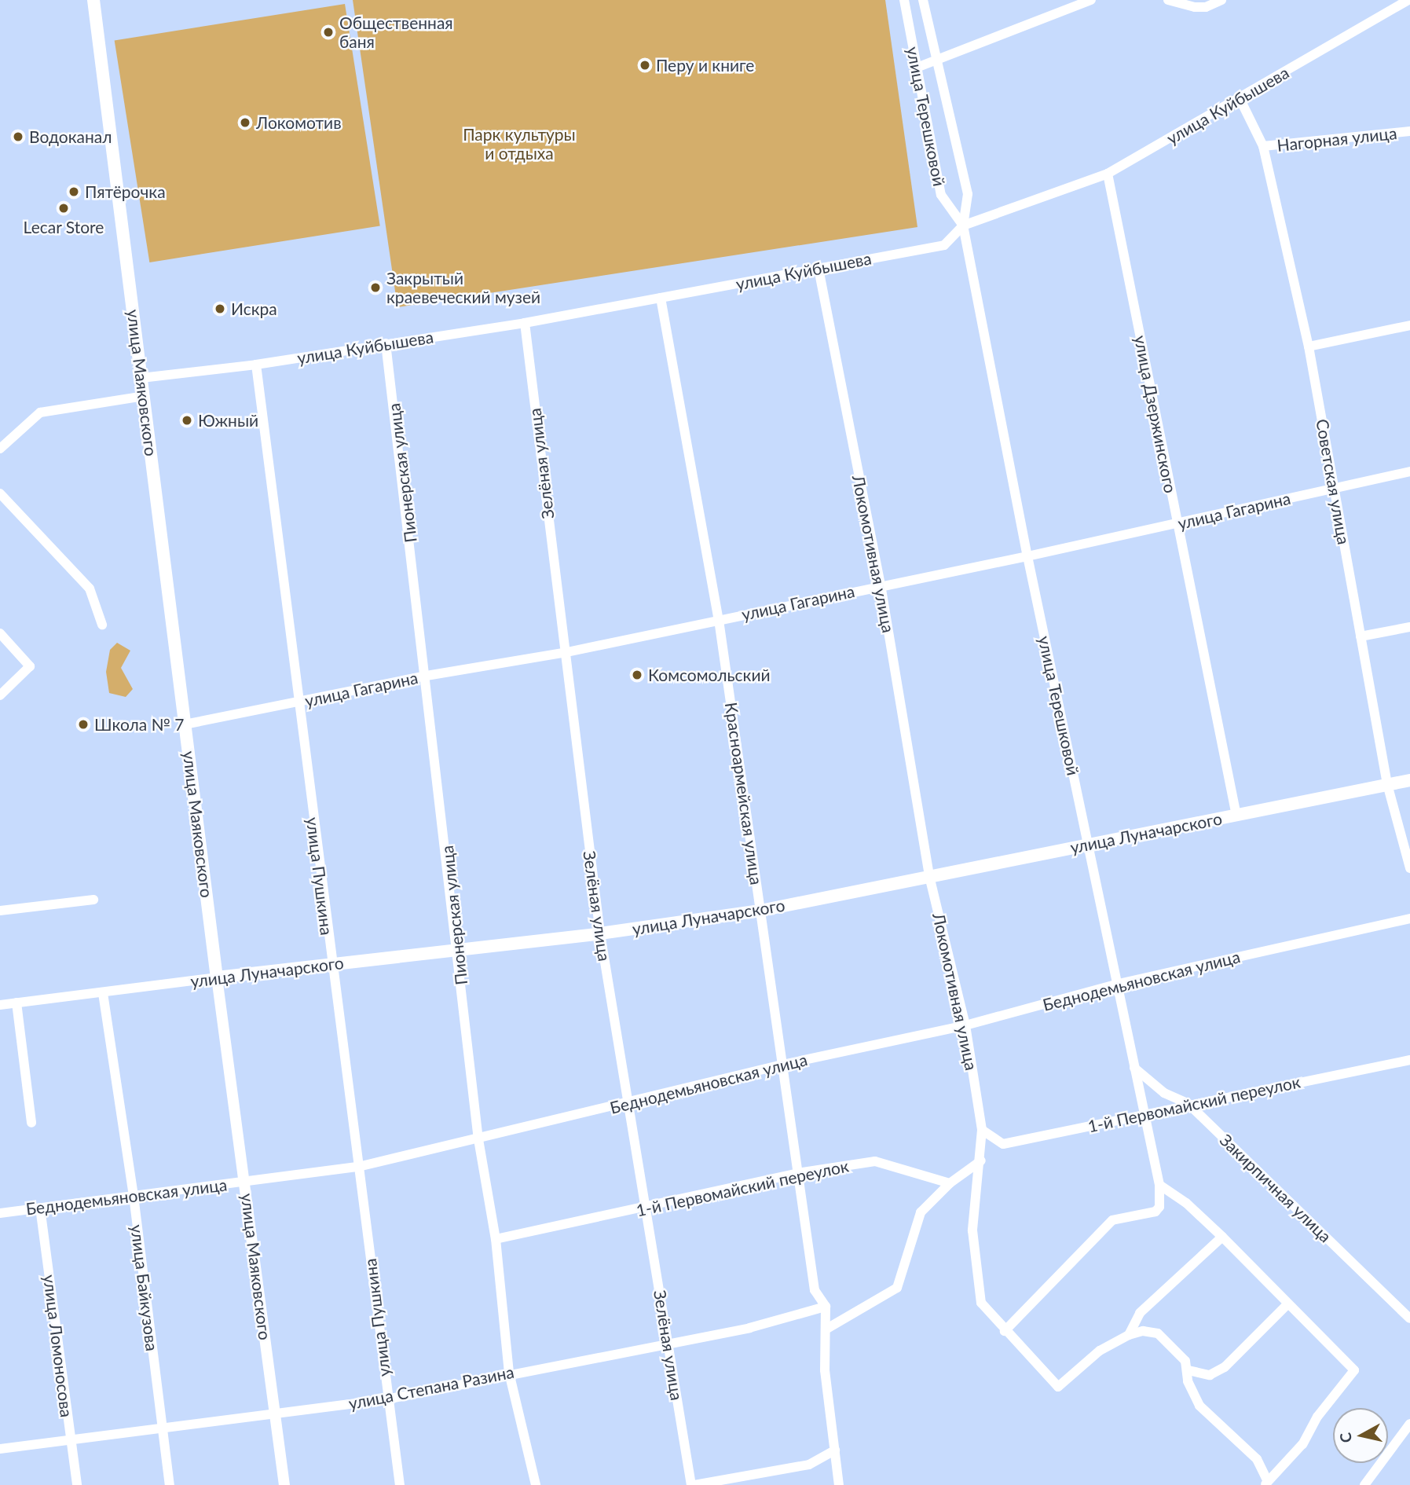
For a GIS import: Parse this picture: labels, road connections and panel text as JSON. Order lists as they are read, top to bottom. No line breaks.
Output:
{"streets":{"main road":["улица Маяковского","улица Луначарского"],"street":["улица Куйбышева","улица Терешковой","Нагорная улица","улица Дзержинского","Зелёная улица","Пионерская улица","Советская улица","улица Гагарина","Локомотивная улица","Красноармейская улица","улица Пушкина","Беднодемьяновская улица","1-й Первомайский переулок","Закирпичная улица","улица Байкузова","улица Ломоносова","улица Степана Разина"]},"crossings":[["улица Куйбышева","улица Терешковой"],["улица Куйбышева","улица Маяковского"],["улица Куйбышева","улица Дзержинского"],["улица Куйбышева","Зелёная улица"],["улица Куйбышева","Пионерская улица"],["улица Куйбышева","Советская улица"],["улица Куйбышева","Локомотивная улица"],["улица Куйбышева","Красноармейская улица"],["улица Куйбышева","улица Пушкина"],["улица Терешковой","улица Гагарина"],["улица Терешковой","улица Луначарского"],["улица Терешковой","Беднодемьяновская улица"],["улица Терешковой","1-й Первомайский переулок"],["улица Терешковой","Закирпичная улица"],["Нагорная улица","Советская улица"],["улица Маяковского","улица Гагарина"],["улица Маяковского","улица Луначарского"],["улица Маяковского","Беднодемьяновская улица"],["улица Маяковского","улица Степана Разина"],["улица Дзержинского","улица Гагарина"],["улица Дзержинского","улица Луначарского"],["Зелёная улица","улица Гагарина"],["Зелёная улица","улица Луначарского"],["Зелёная улица","Беднодемьяновская улица"],["Зелёная улица","1-й Первомайский переулок"],["Зелёная улица","улица Степана Разина"],["Пионерская улица","улица Гагарина"],["Пионерская улица","улица Луначарского"],["Пионерская улица","Беднодемьяновская улица"],["Пионерская улица","1-й Первомайский переулок"],["Пионерская улица","улица Степана Разина"],["Советская улица","улица Гагарина"],["Советская улица","улица Луначарского"],["улица Гагарина","Локомотивная улица"],["улица Гагарина","Красноармейская улица"],["улица Гагарина","улица Пушкина"],["Локомотивная улица","улица Луначарского"],["Локомотивная улица","Беднодемьяновская улица"],["Локомотивная улица","1-й Первомайский переулок"],["Красноармейская улица","улица Луначарского"],["Красноармейская улица","Беднодемьяновская улица"],["Красноармейская улица","1-й Первомайский переулок"],["Красноармейская улица","улица Степана Разина"],["улица Луначарского","улица Пушкина"],["улица Луначарского","улица Байкузова"],["улица Пушкина","Беднодемьяновская улица"],["улица Пушкина","улица Степана Разина"],["Беднодемьяновская улица","улица Байкузова"],["Беднодемьяновская улица","улица Ломоносова"],["1-й Первомайский переулок","Закирпичная улица"],["улица Байкузова","улица Степана Разина"],["улица Ломоносова","улица Степана Разина"]],"parks":["Парк культуры и отдыха"],"places":["Общественная баня","Перу и книге","Локомотив","Водоканал","Пятёрочка","Lecar Store","Закрытый краевеческий музей","Искра","Южный","Комсомольский","Школа № 7"],"north":"left"}
